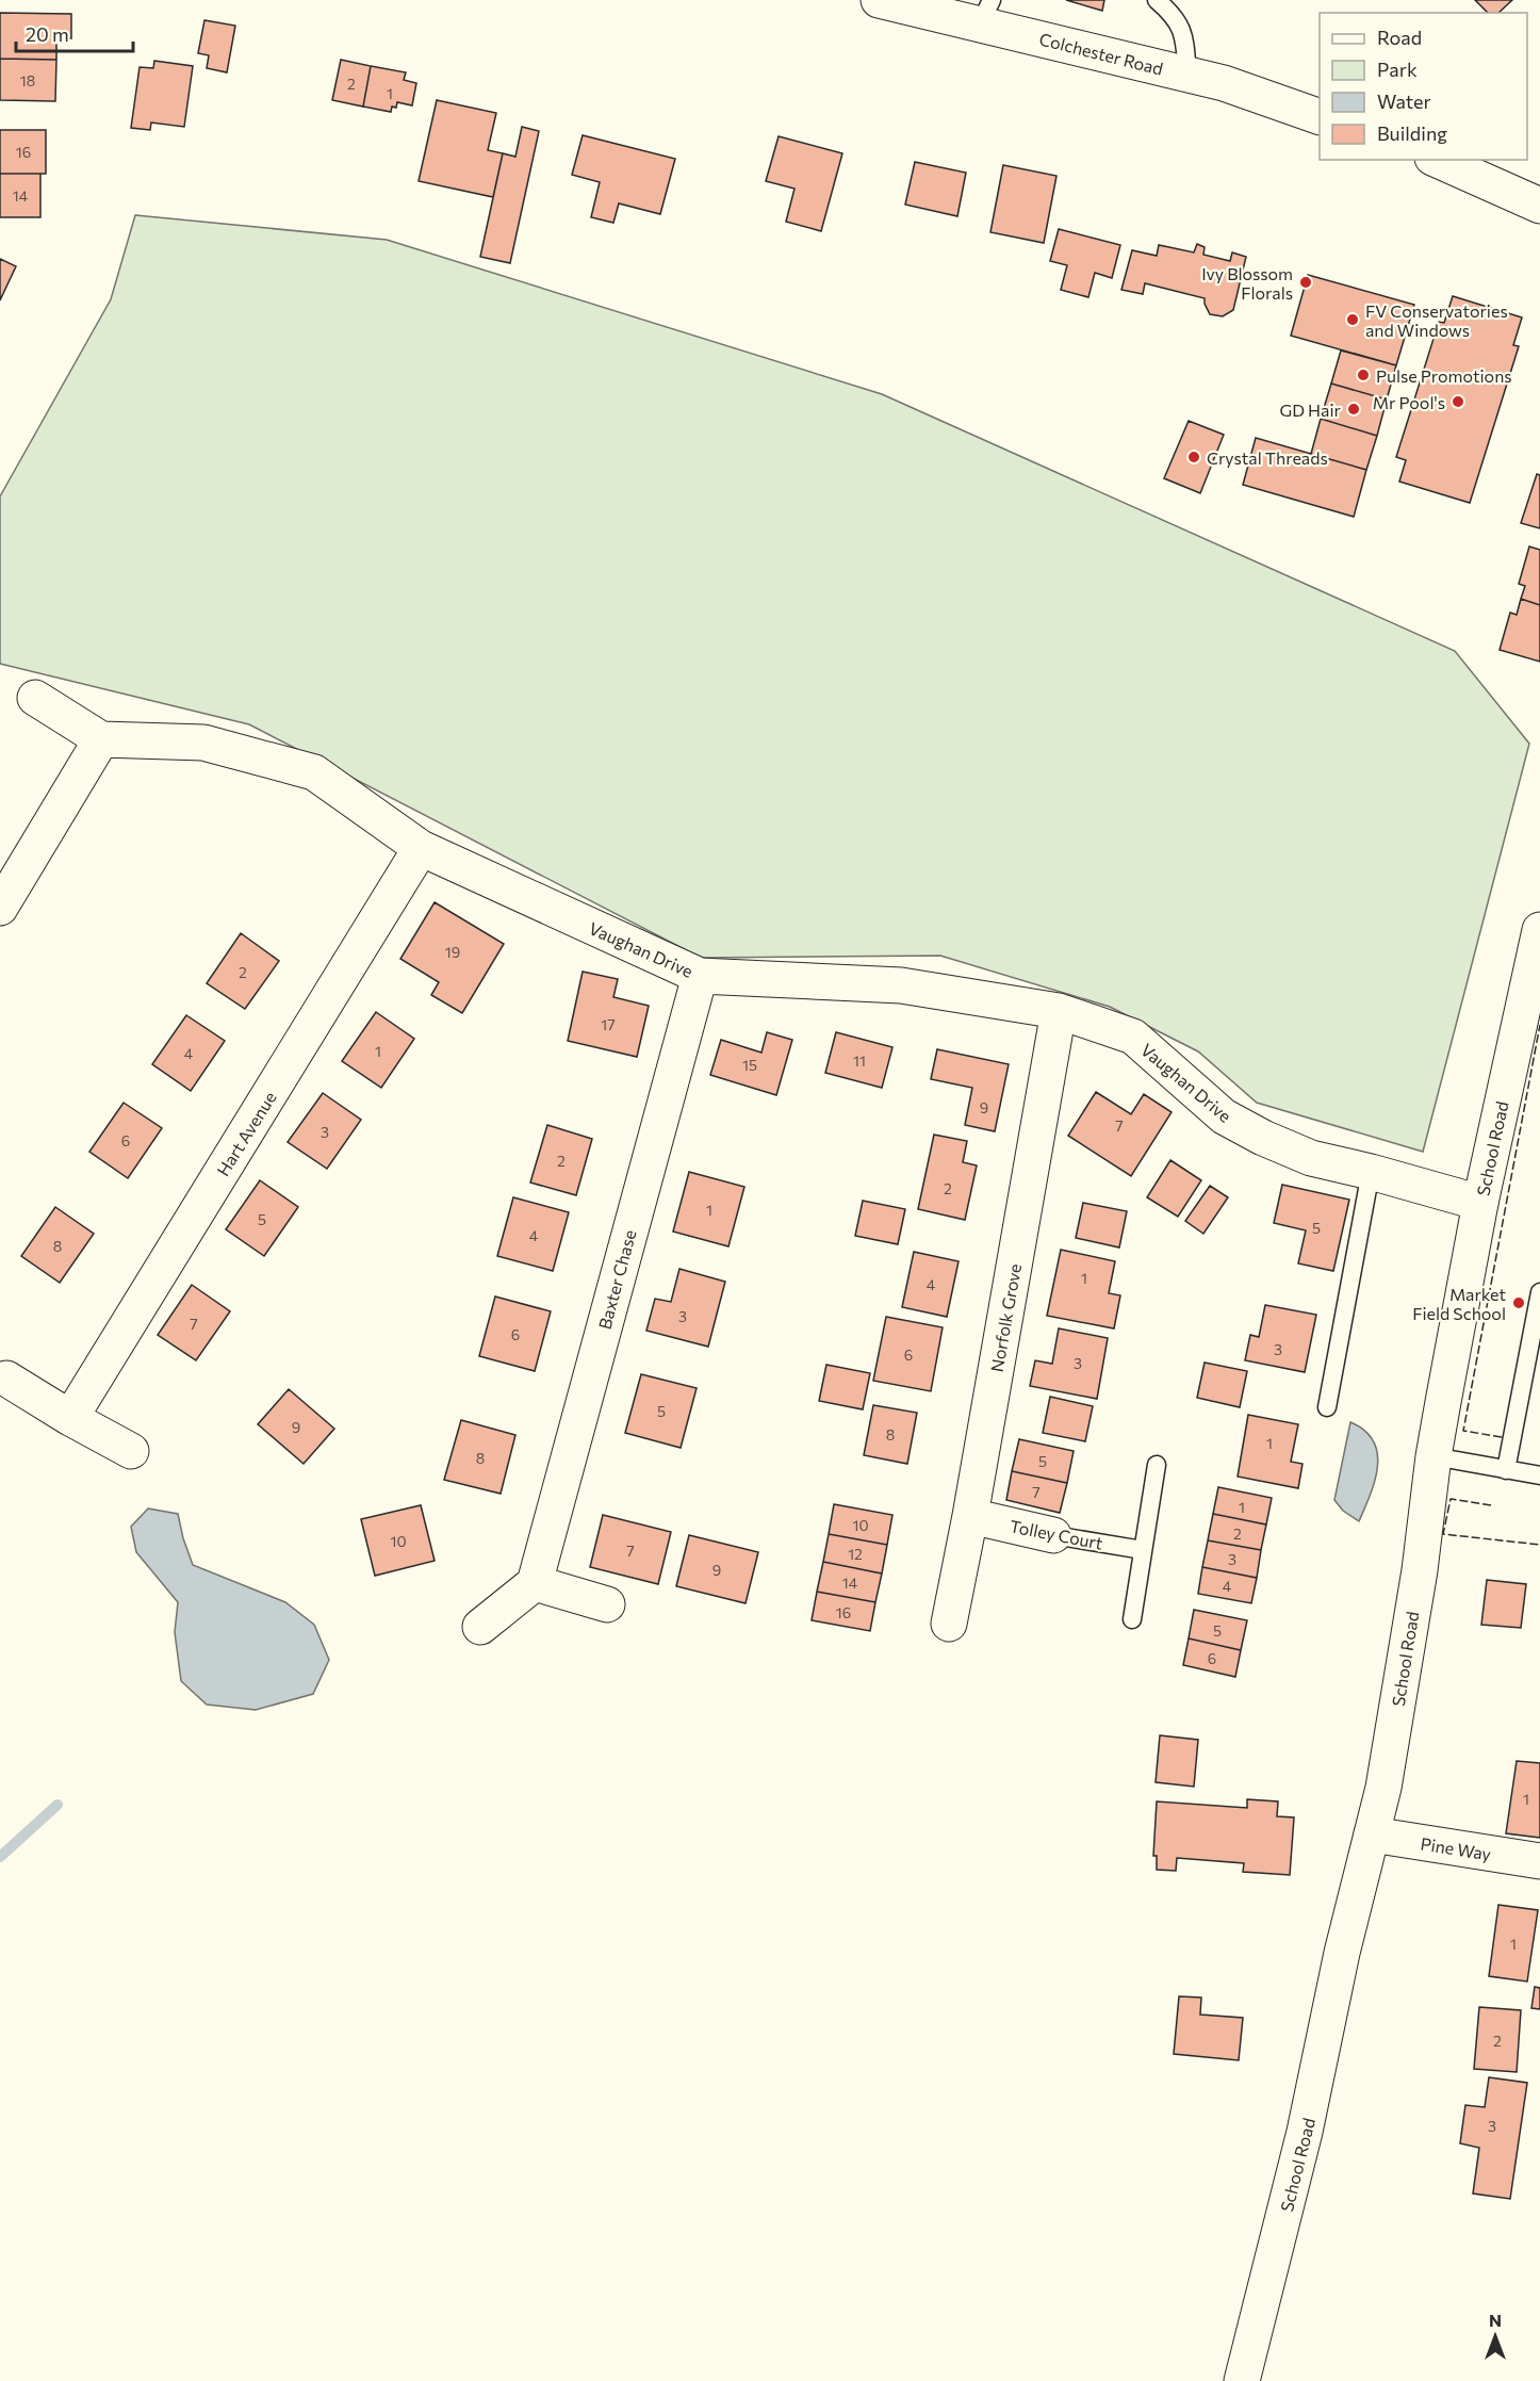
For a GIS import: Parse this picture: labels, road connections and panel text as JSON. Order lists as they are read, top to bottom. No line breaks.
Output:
{"streets":{"street":["Colchester Road","Vaughan Drive","Hart Avenue","School Road","Baxter Chase","Norfolk Grove","Tolley Court","Pine Way"]},"crossings":[["Vaughan Drive","Hart Avenue"],["Vaughan Drive","School Road"],["Vaughan Drive","Baxter Chase"],["Vaughan Drive","Norfolk Grove"],["School Road","Pine Way"],["Norfolk Grove","Tolley Court"]],"places":["Ivy Blossom Florals","FV Conservatories and Windows","Pulse Promotions","Mr Pool's","GD Hair","Crystal Threads","Market Field School"],"house_numbers":["18","2","1","16","14","19","2","17","1","4","11","15","9","7","3","6","2","2","1","5","5","4","8","1","4","3","7","6","3","6","3","5","9","8","1","8","5","7","1","10","2","10","7","12","3","9","14","4","16","5","6","1","1","2","3"],"legend":["Road","Park","Water","Building"],"scale_bar":"20 m","north":"top"}
